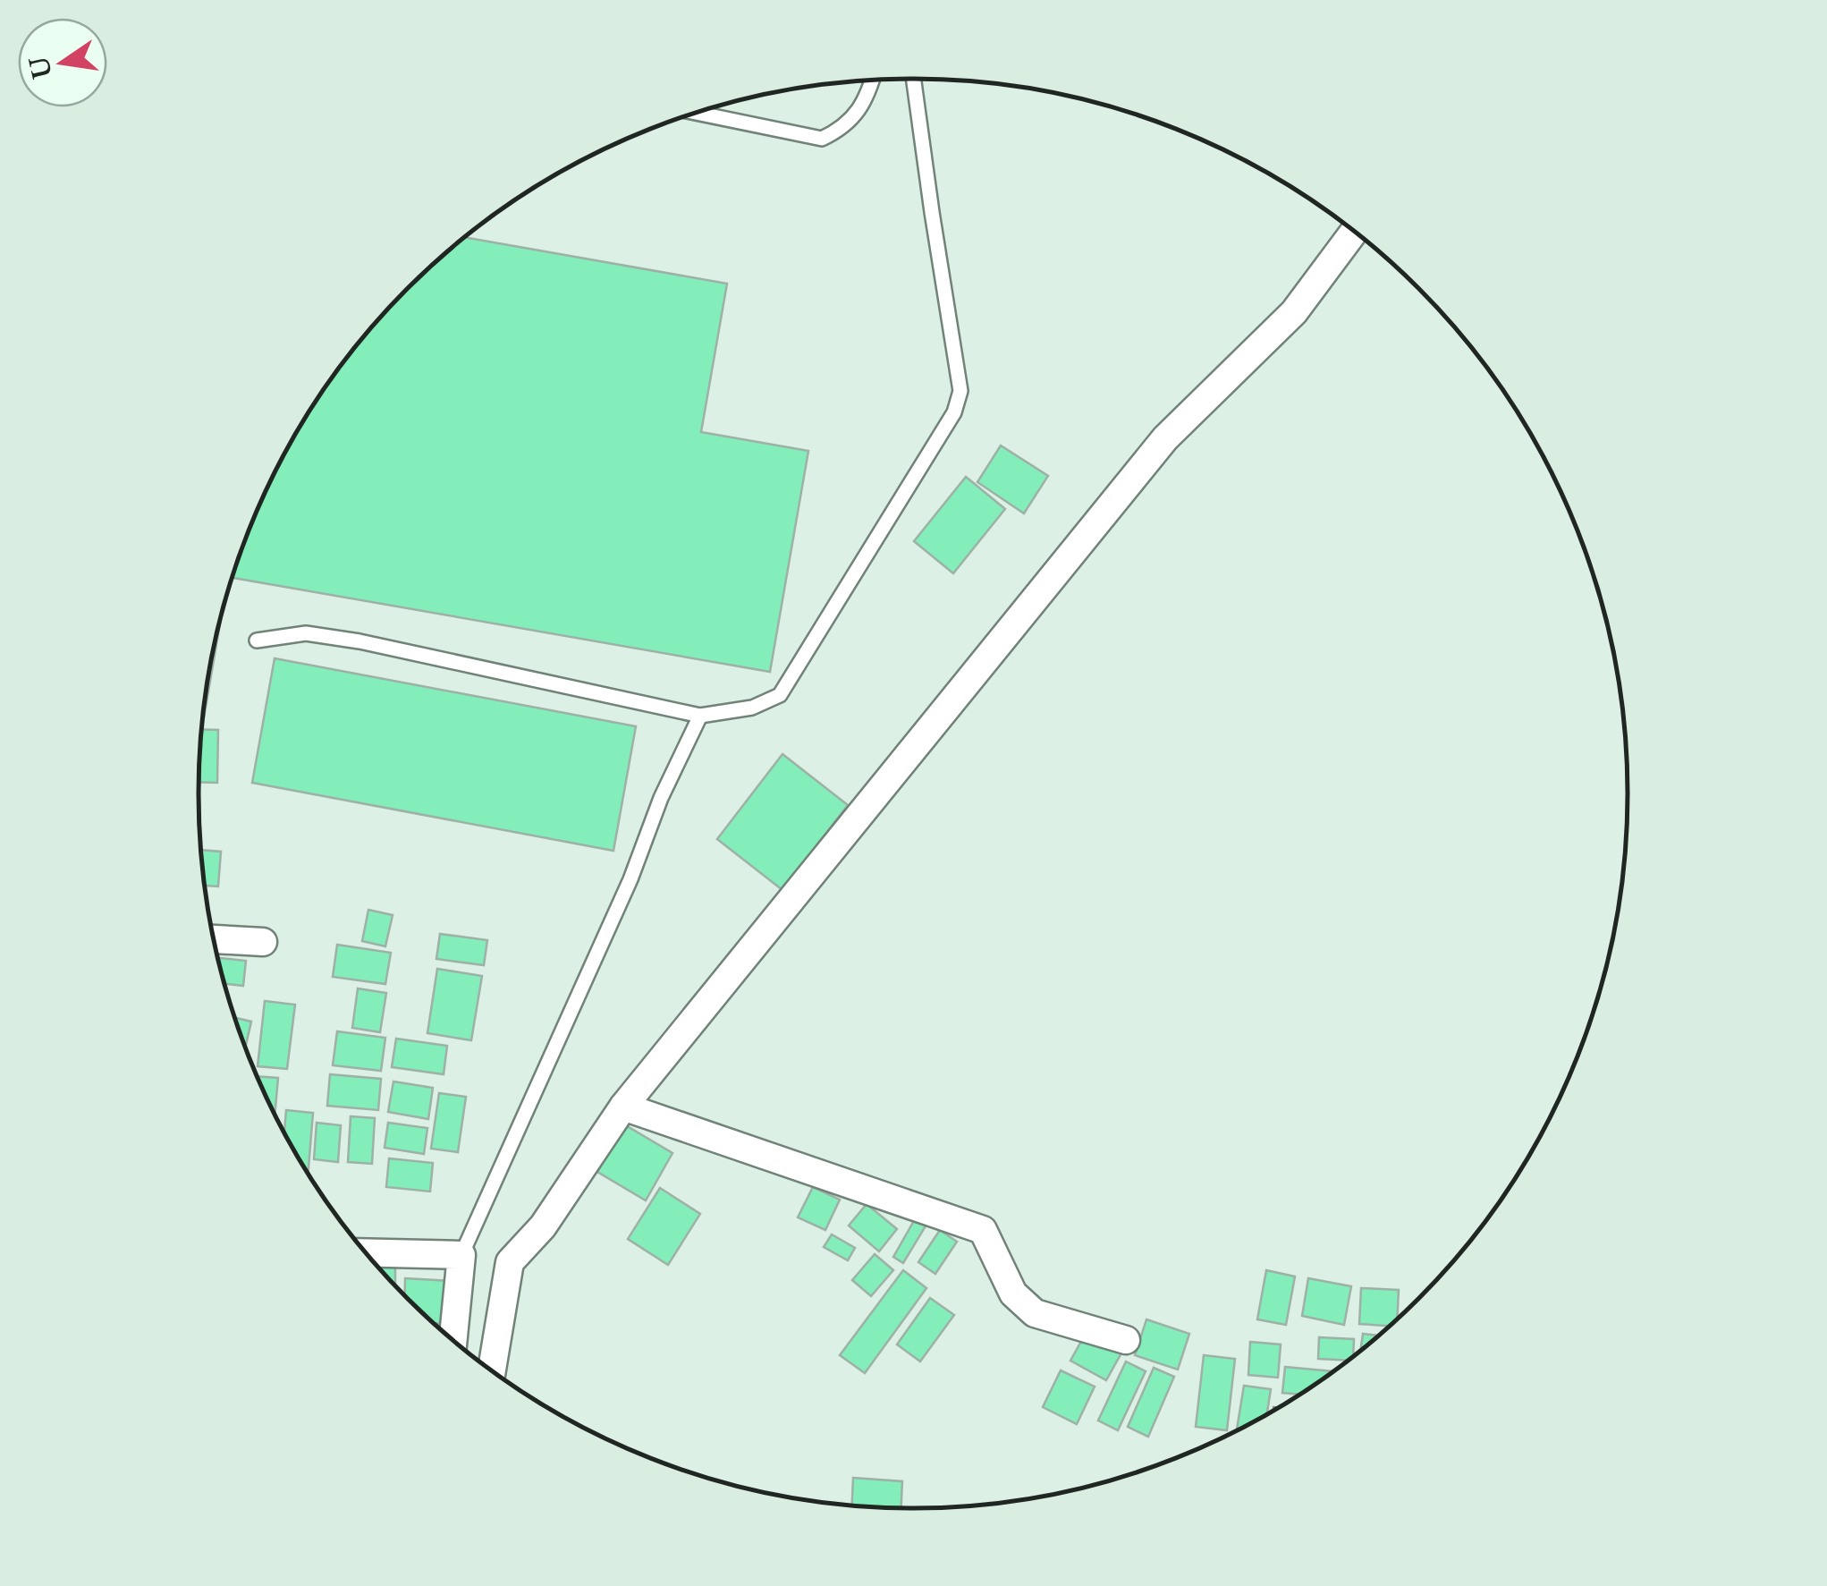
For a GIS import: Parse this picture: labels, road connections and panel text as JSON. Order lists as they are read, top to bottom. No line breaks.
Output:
{"north":"left"}
